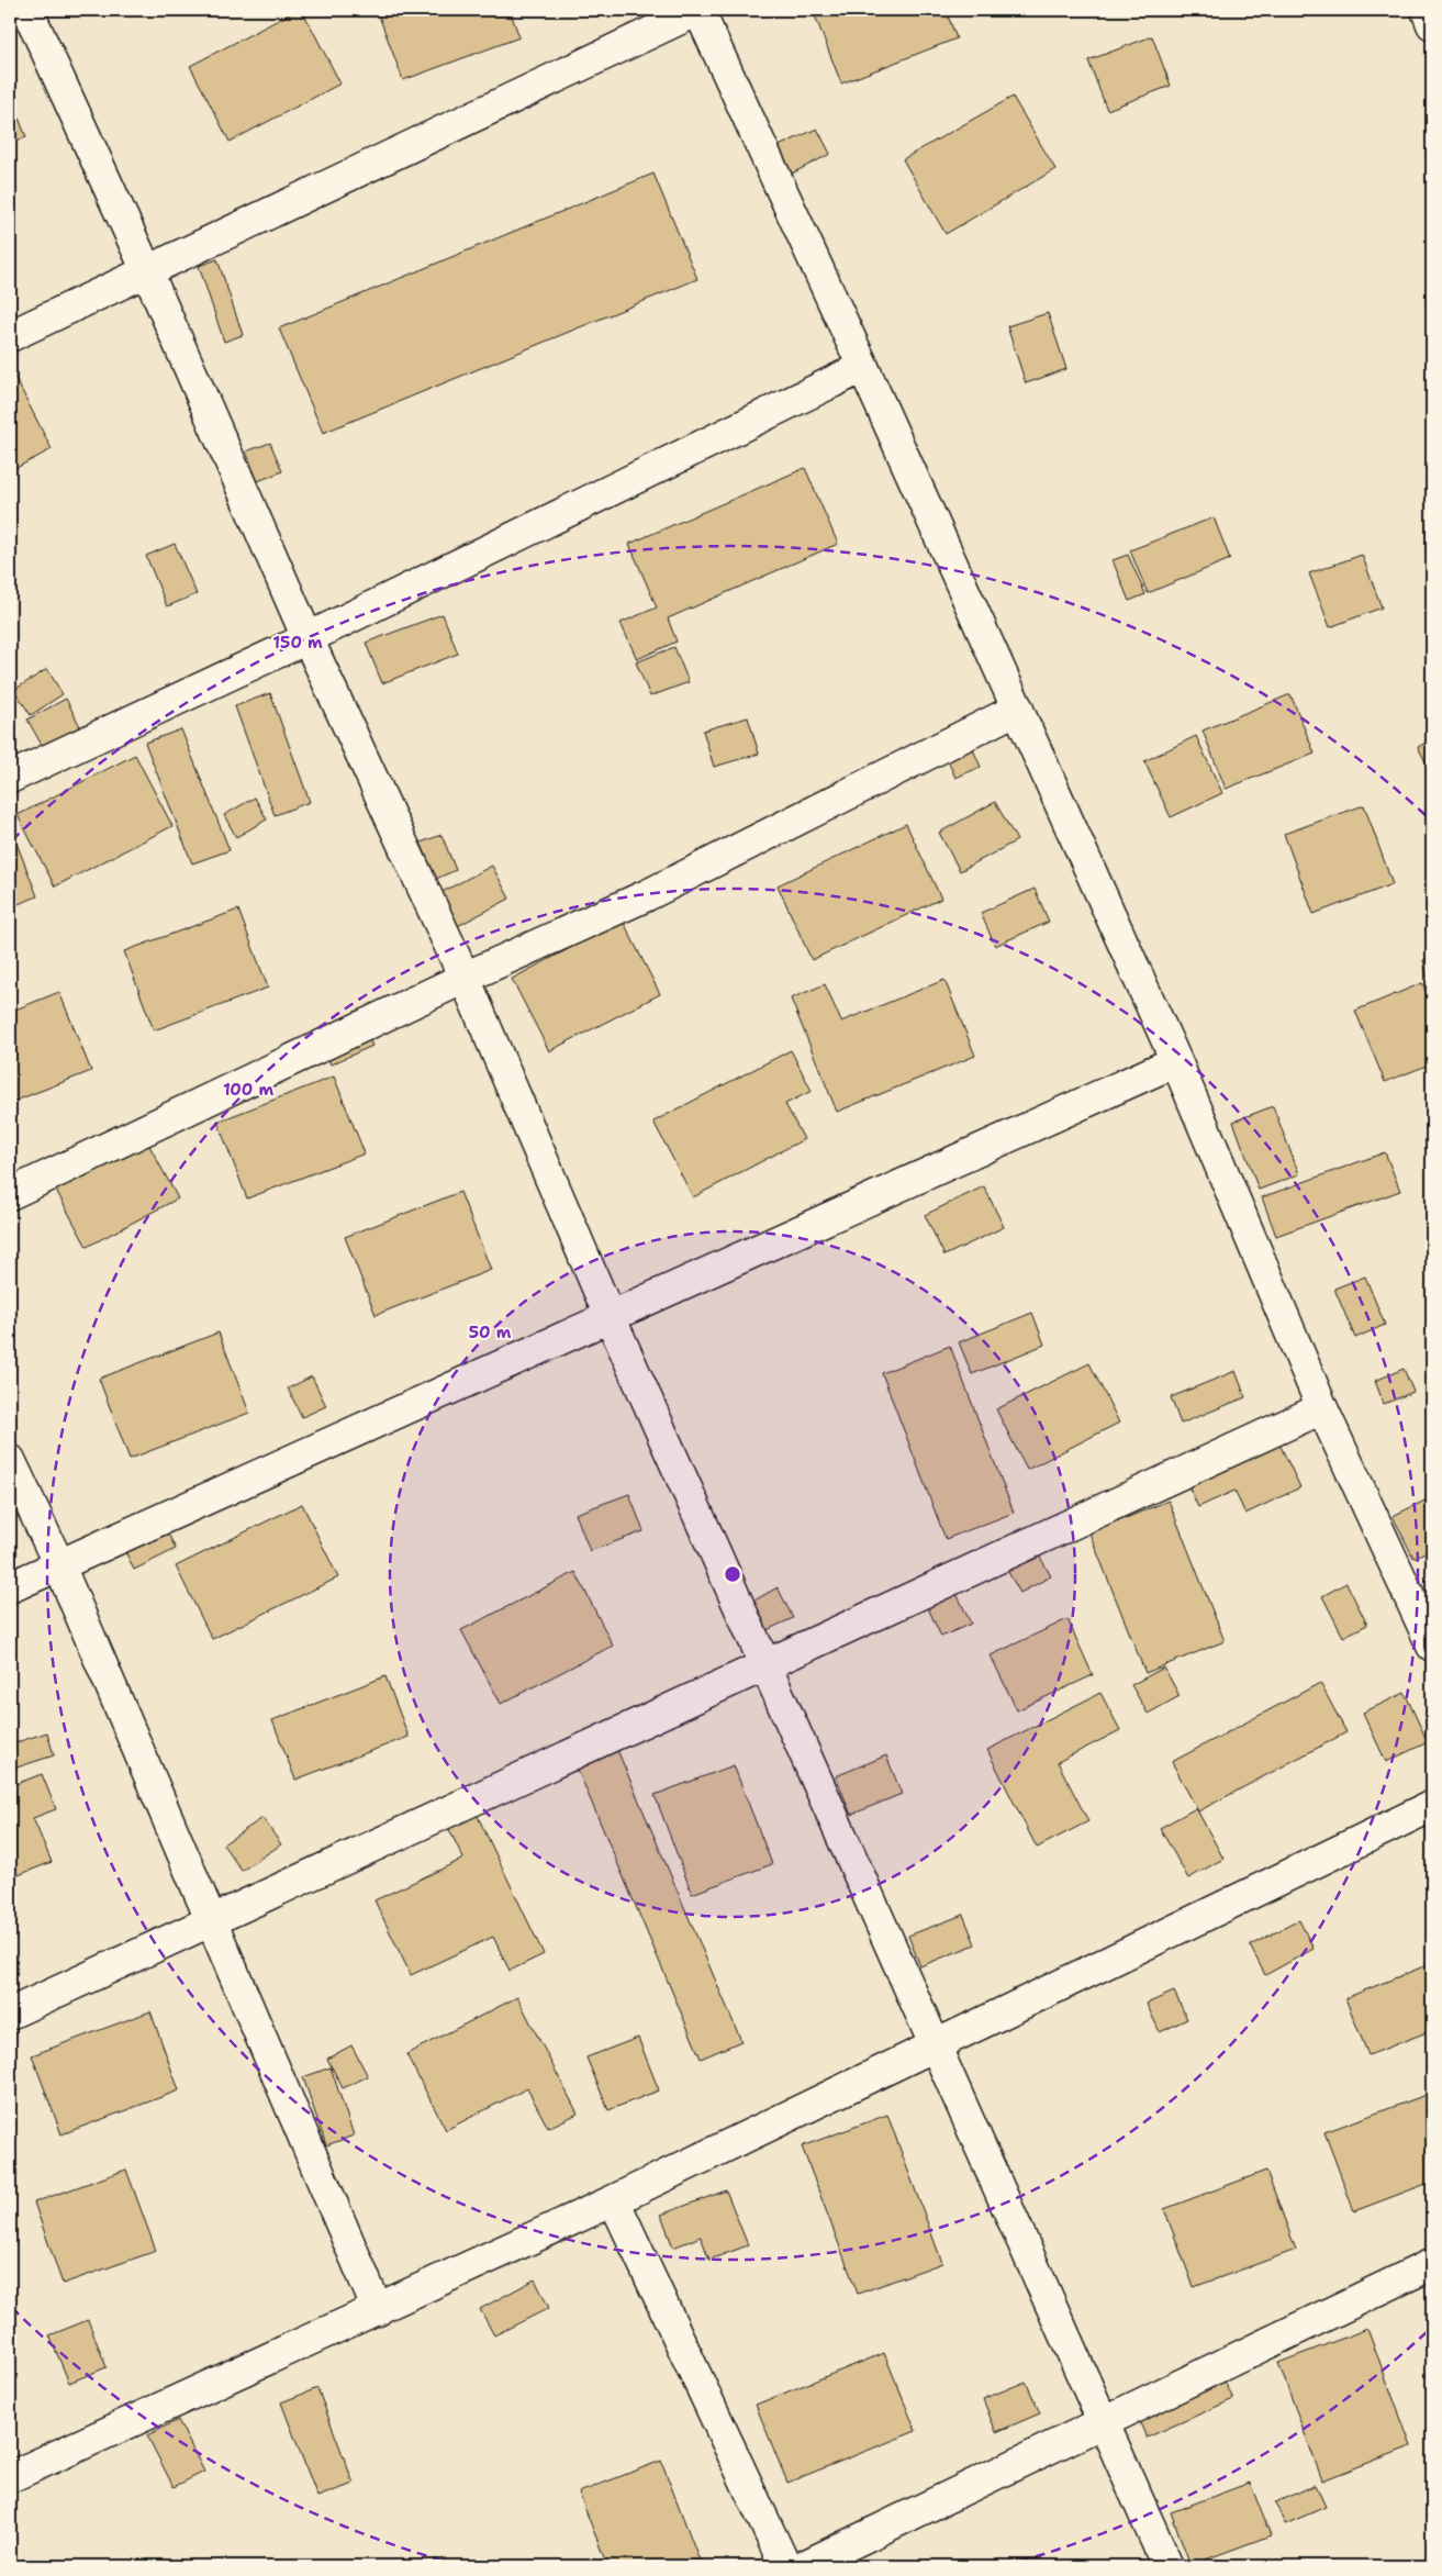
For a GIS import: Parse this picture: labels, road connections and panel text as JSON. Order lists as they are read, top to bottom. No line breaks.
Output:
{"rings":["150 m","100 m","50 m"]}
